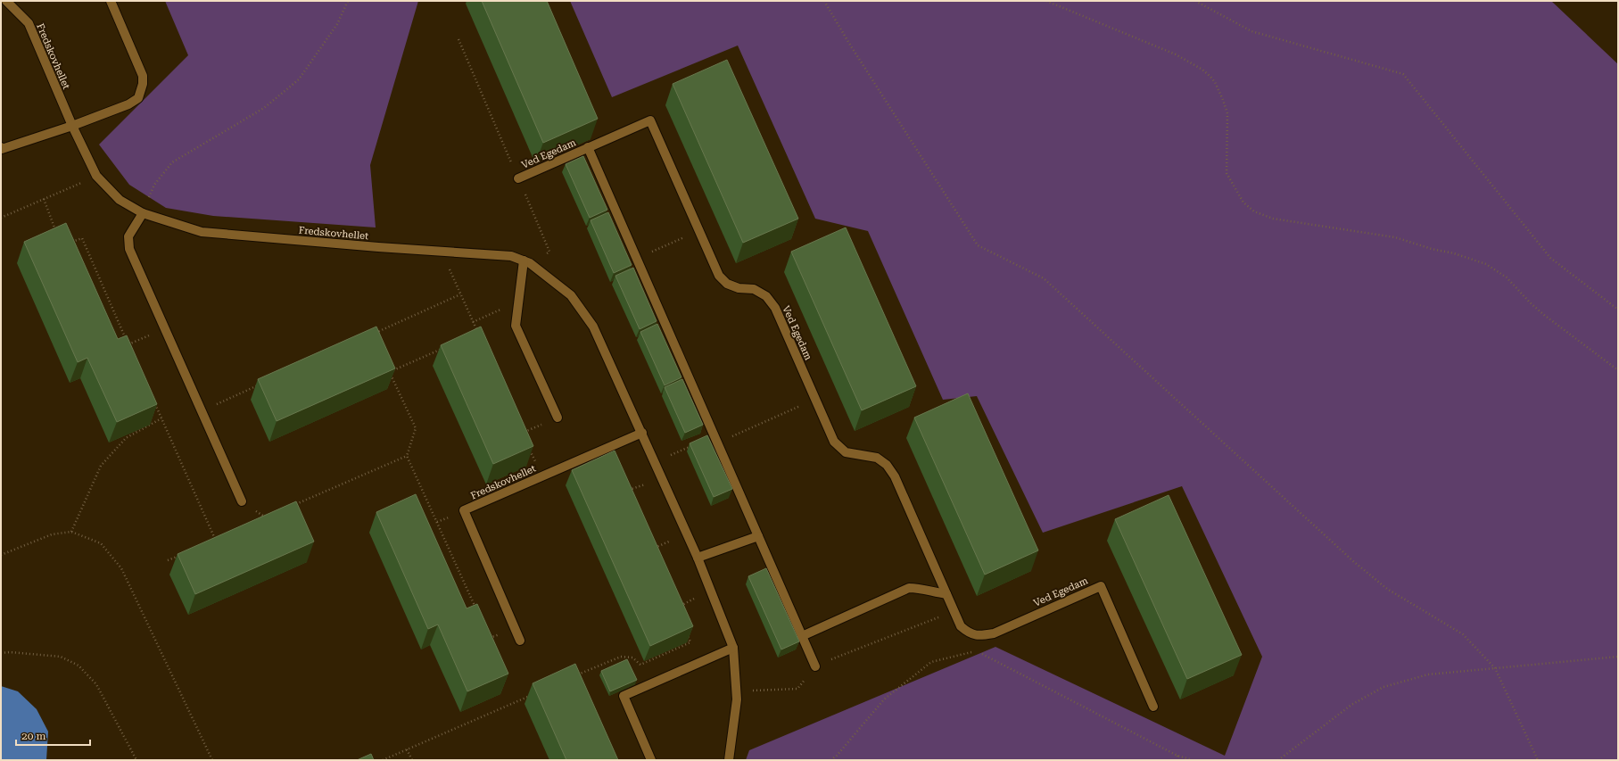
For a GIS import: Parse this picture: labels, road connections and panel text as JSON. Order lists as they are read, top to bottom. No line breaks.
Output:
{"streets":{"street":["Fredskovhellet","Ved Egedam"]},"scale_bar":"20 m"}
